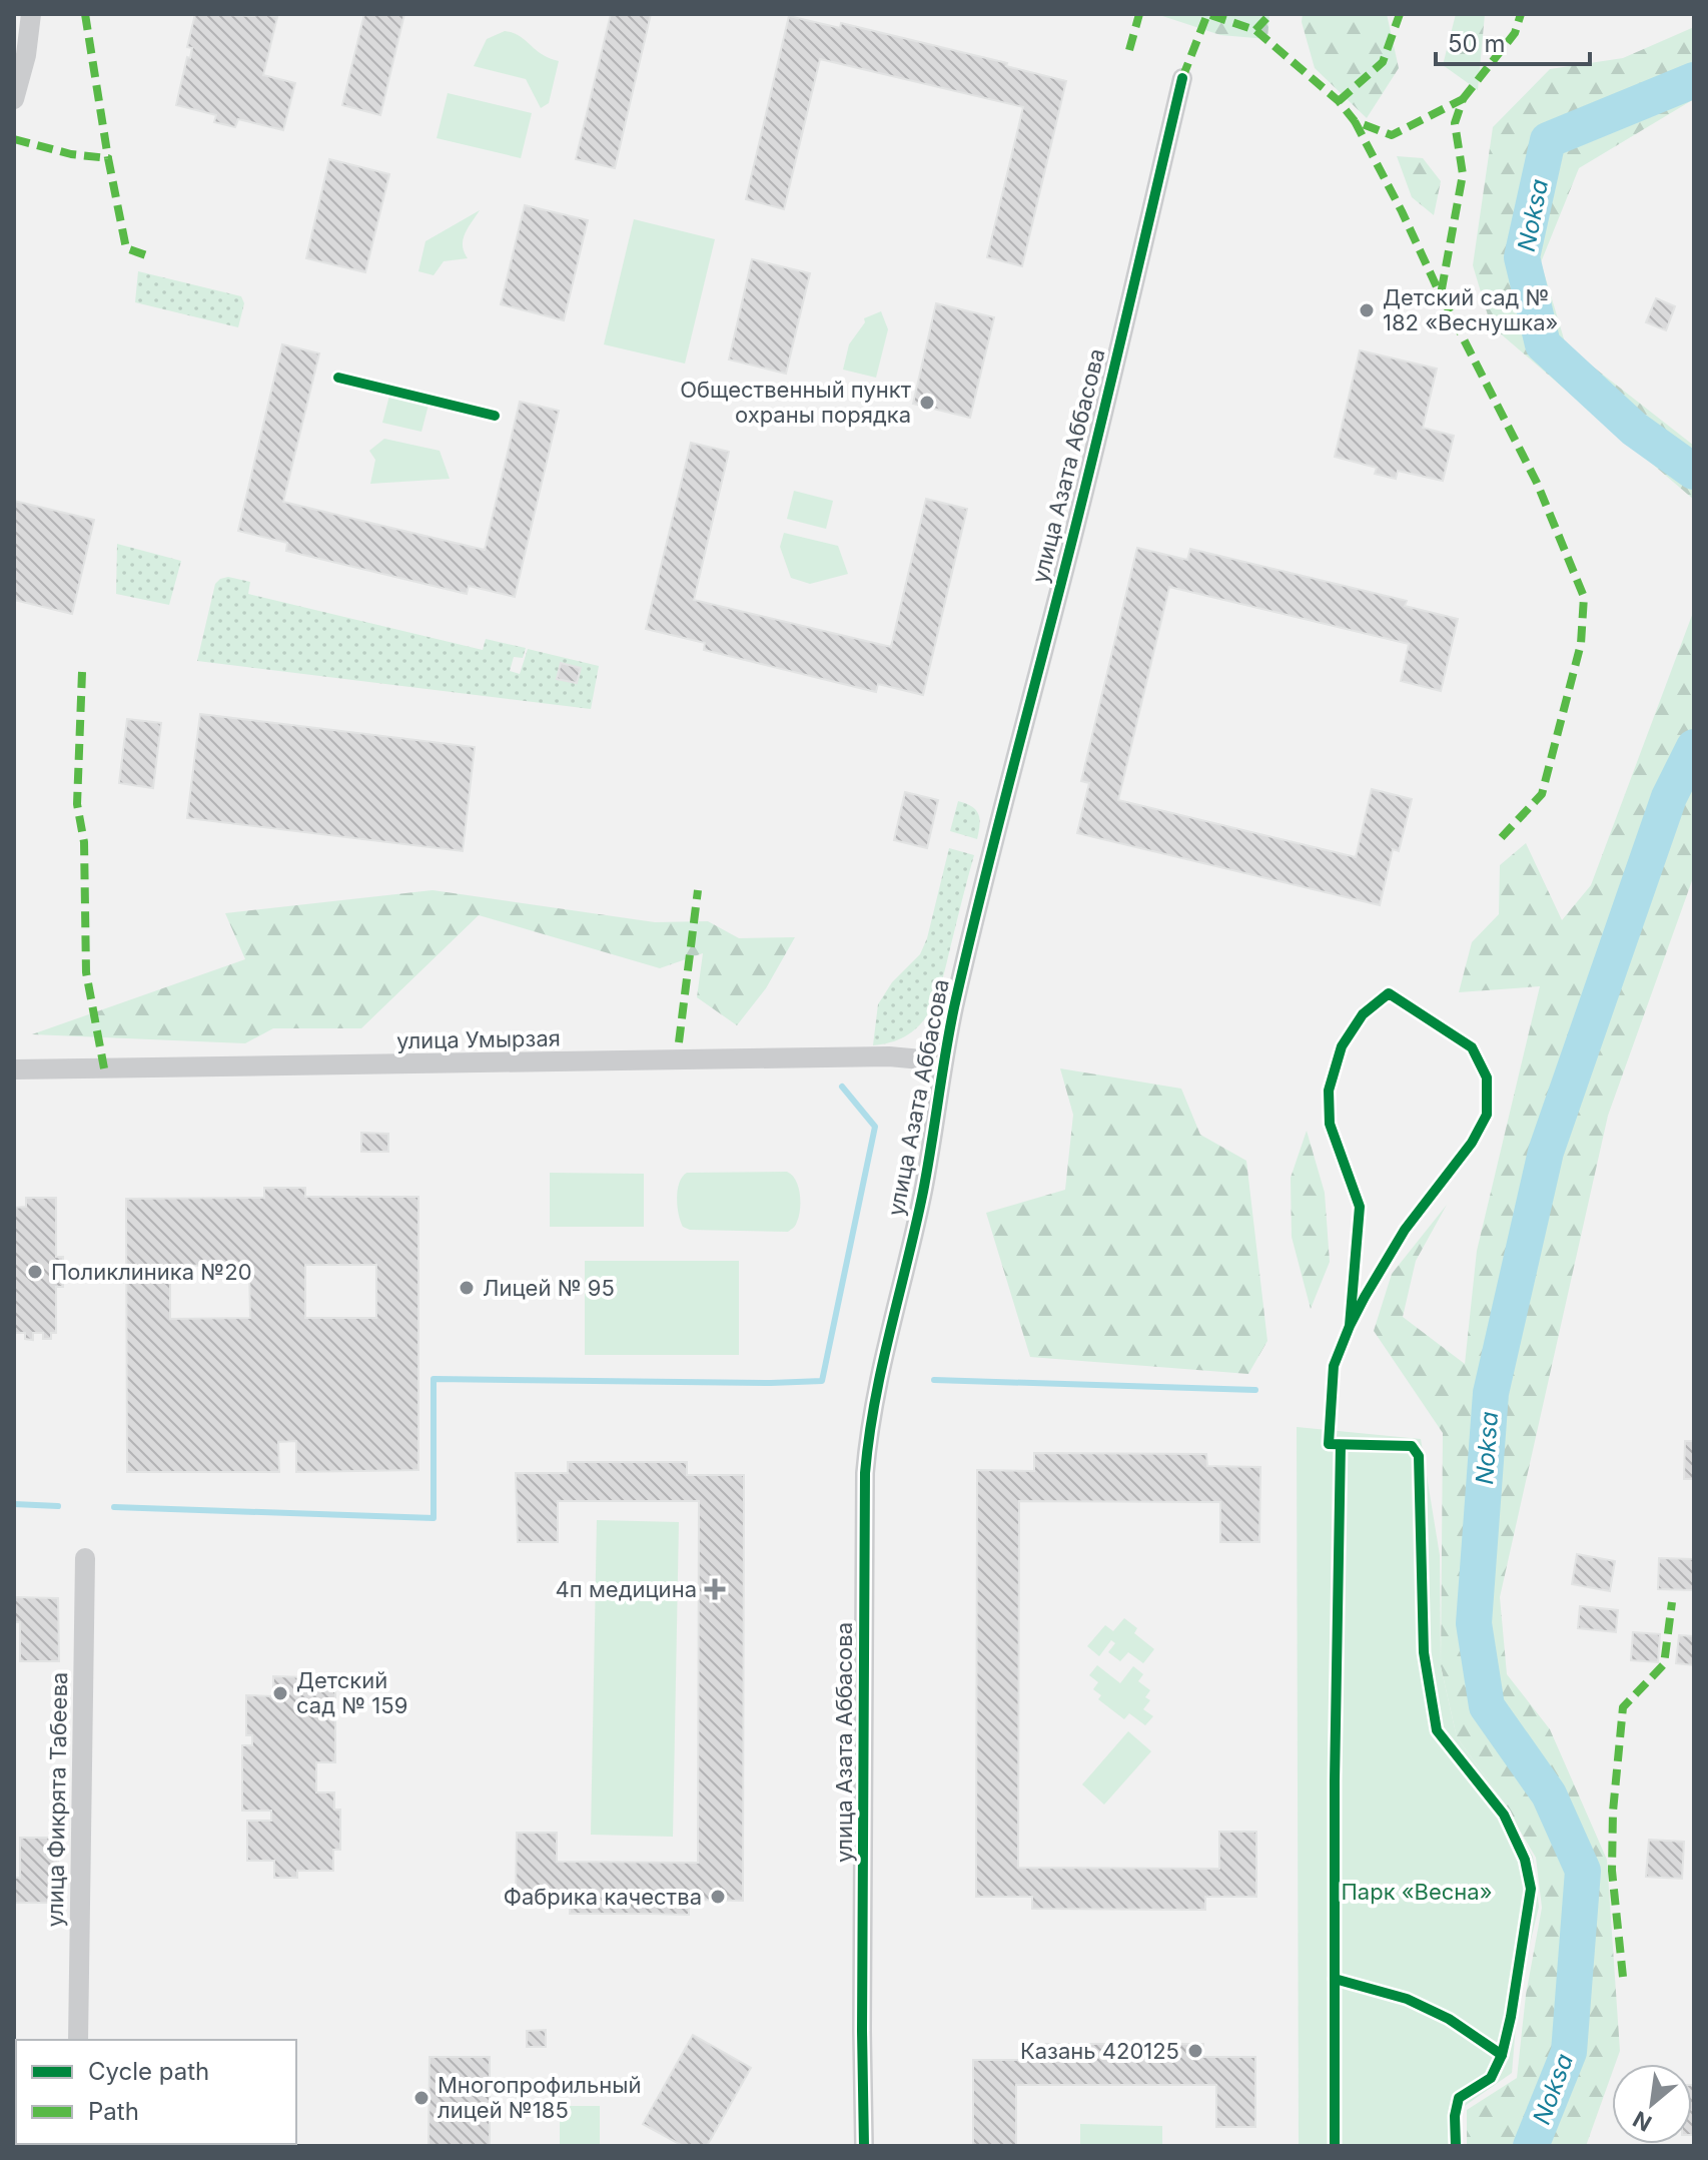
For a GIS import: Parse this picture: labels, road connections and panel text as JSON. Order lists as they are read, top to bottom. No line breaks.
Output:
{"streets":{"street":["улица Азата Аббасова","улица Умырзая","улица Фикрята Табеева"]},"crossings":[["улица Азата Аббасова","улица Умырзая"]],"water":["Noksa"],"parks":["Парк «Весна»"],"places":{"other":["Детский сад № 182 «Веснушка»","Общественный пункт охраны порядка","Поликлиника №20","Лицей № 95","Детский сад № 159","Фабрика качества","Казань 420125","Многопрофильный лицей №185"],"health":["4п медицина"]},"legend":["Cycle path","Path"],"scale_bar":"50 m","north":"bottom left"}
